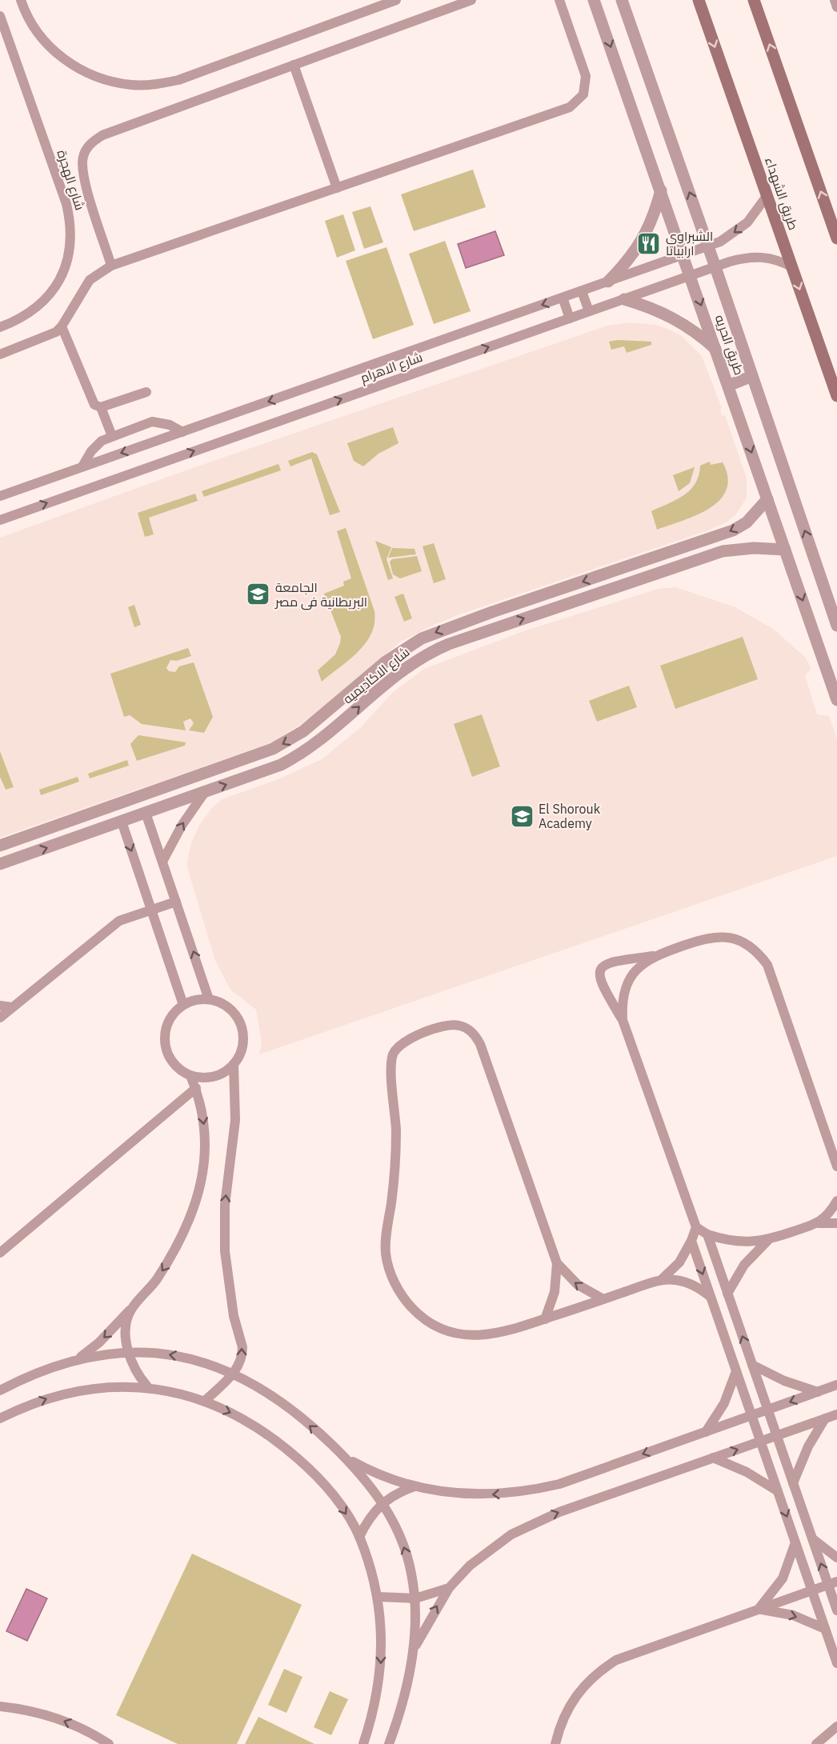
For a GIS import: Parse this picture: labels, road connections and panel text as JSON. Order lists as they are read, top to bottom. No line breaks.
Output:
{"streets":{"main road":["طريق الشهداء"],"street":["شارع الهجرة","طريق الحريه","شارع الاهرام","شارع الاكاديميه"]},"crossings":[["طريق الشهداء","شارع الاهرام"],["طريق الحريه","شارع الاهرام"],["طريق الحريه","شارع الاكاديميه"]],"places":{"restaurant":["الشبراوى ارابياتا"],"school or university":["الجامعة البريطانية فى مصر","El Shorouk Academy"]}}
